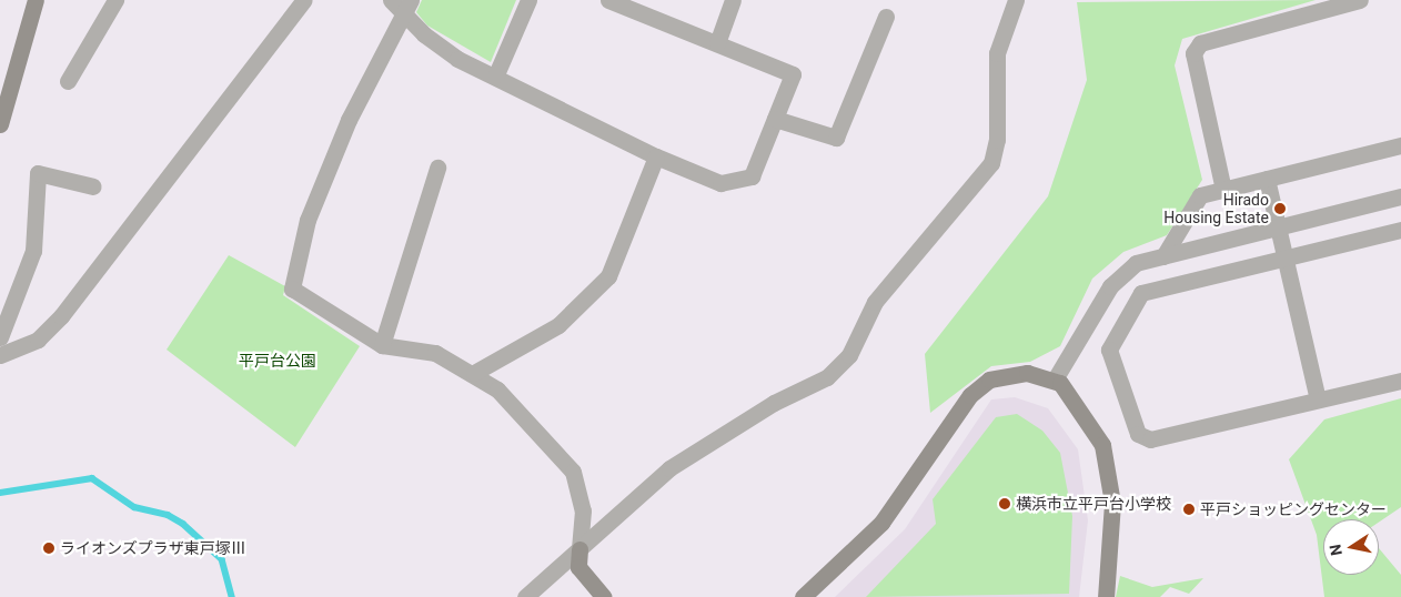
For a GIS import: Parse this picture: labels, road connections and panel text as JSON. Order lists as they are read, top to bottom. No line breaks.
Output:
{"parks":["平戸台公園"],"places":["Hirado Housing Estate","横浜市立平戸台小学校","平戸ショッピングセンター","ライオンズプラザ東戸塚Ⅲ"],"north":"left"}
